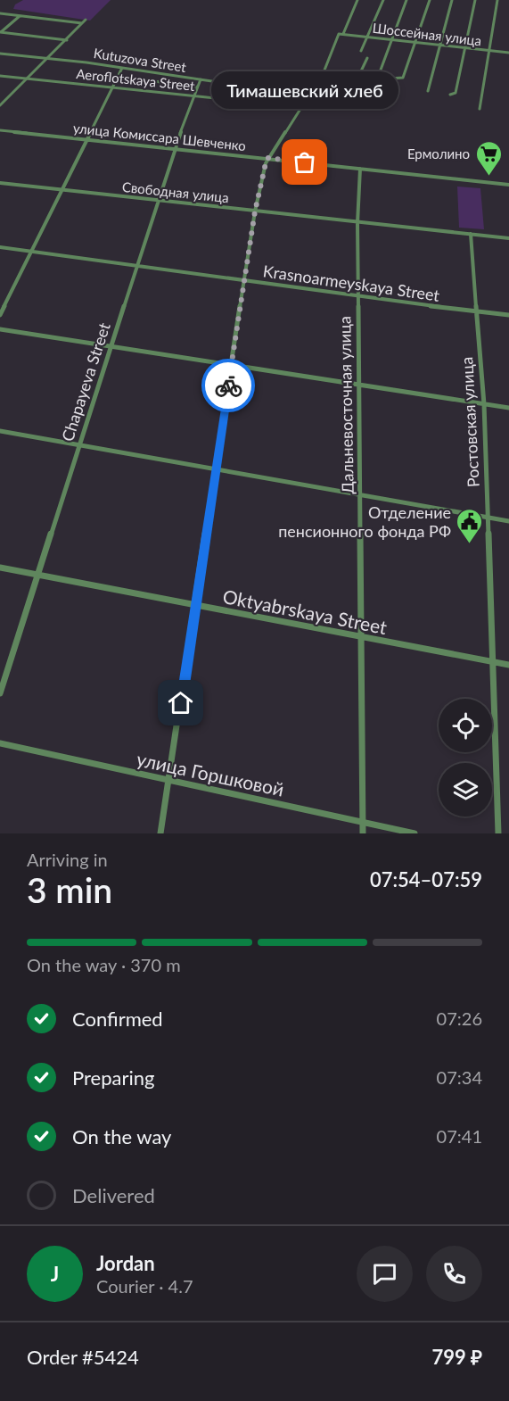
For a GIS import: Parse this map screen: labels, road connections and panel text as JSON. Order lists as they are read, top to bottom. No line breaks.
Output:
{"streets":{"street":["Шоссейная улица","Kutuzova Street","Aeroflotskaya Street","улица Комиссара Шевченко","Свободная улица","Krasnoarmeyskaya Street","Chapayeva Street","Дальневосточная улица","Ростовская улица","Oktyabrskaya Street","улица Горшковой"]},"crossings":[["Шоссейная улица","Aeroflotskaya Street"],["Шоссейная улица","улица Комиссара Шевченко"],["Шоссейная улица","Свободная улица"],["Шоссейная улица","Krasnoarmeyskaya Street"],["Шоссейная улица","Oktyabrskaya Street"],["Шоссейная улица","улица Горшковой"],["Kutuzova Street","Chapayeva Street"],["Aeroflotskaya Street","Chapayeva Street"],["улица Комиссара Шевченко","Chapayeva Street"],["улица Комиссара Шевченко","Дальневосточная улица"],["Свободная улица","Chapayeva Street"],["Свободная улица","Дальневосточная улица"],["Свободная улица","Ростовская улица"],["Krasnoarmeyskaya Street","Chapayeva Street"],["Krasnoarmeyskaya Street","Дальневосточная улица"],["Krasnoarmeyskaya Street","Ростовская улица"],["Chapayeva Street","Oktyabrskaya Street"],["Дальневосточная улица","Oktyabrskaya Street"],["Дальневосточная улица","улица Горшковой"],["Ростовская улица","Oktyabrskaya Street"]],"places":{"other":["Тимашевский хлеб"],"supermarket":["Ермолино"],"public building":["Отделение пенсионного фонда РФ"]},"page":{"bubble":"Тимашевский хлеб","heading":["3 min","Arriving in","07:54–07:59"],"panel":["Jordan","Courier · 4.7","Order #5424","799 ₽"],"bar":"On the way · 370 m","list":[["Confirmed","07:26"],["Preparing","07:34"],["On the way","07:41"],"Delivered"],"round":"J"}}
